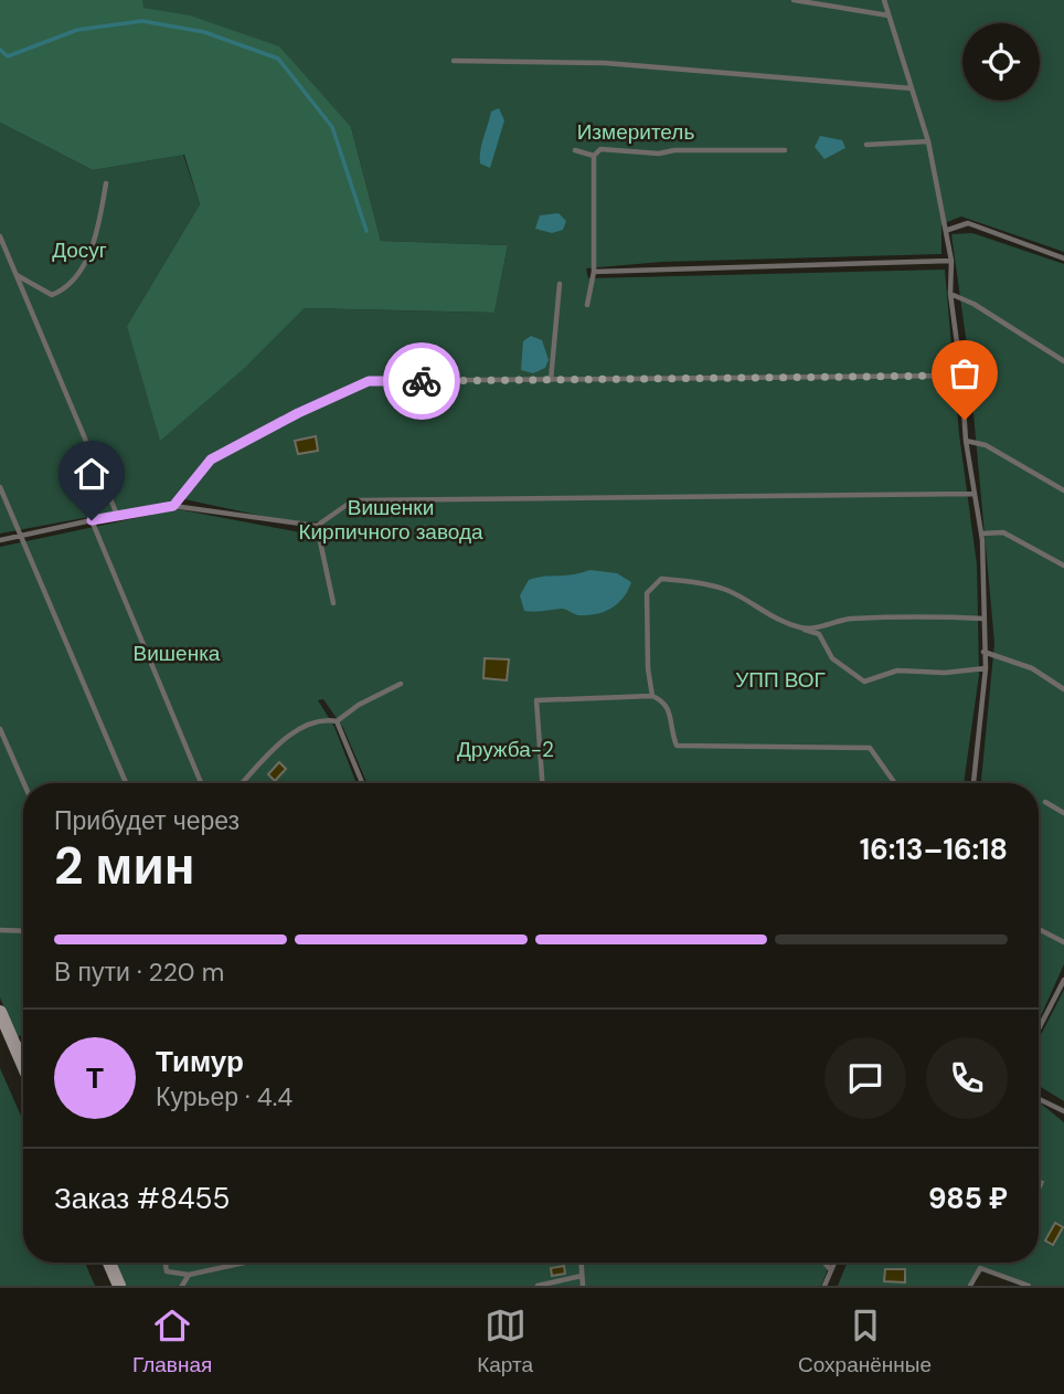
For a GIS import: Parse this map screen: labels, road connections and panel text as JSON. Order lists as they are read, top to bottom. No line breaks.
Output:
{"parks":["Измеритель","Досуг","Вишенки Кирпичного завода","Вишенка","УПП ВОГ","Дружба-2"],"page":{"heading":["2 мин","Прибудет через","16:13–16:18"],"panel":["Тимур","Курьер · 4.4","Заказ #8455","985 ₽"],"bar":"В пути · 220 m","round":"Т","tabs":["Главная","Карта","Сохранённые"]}}
